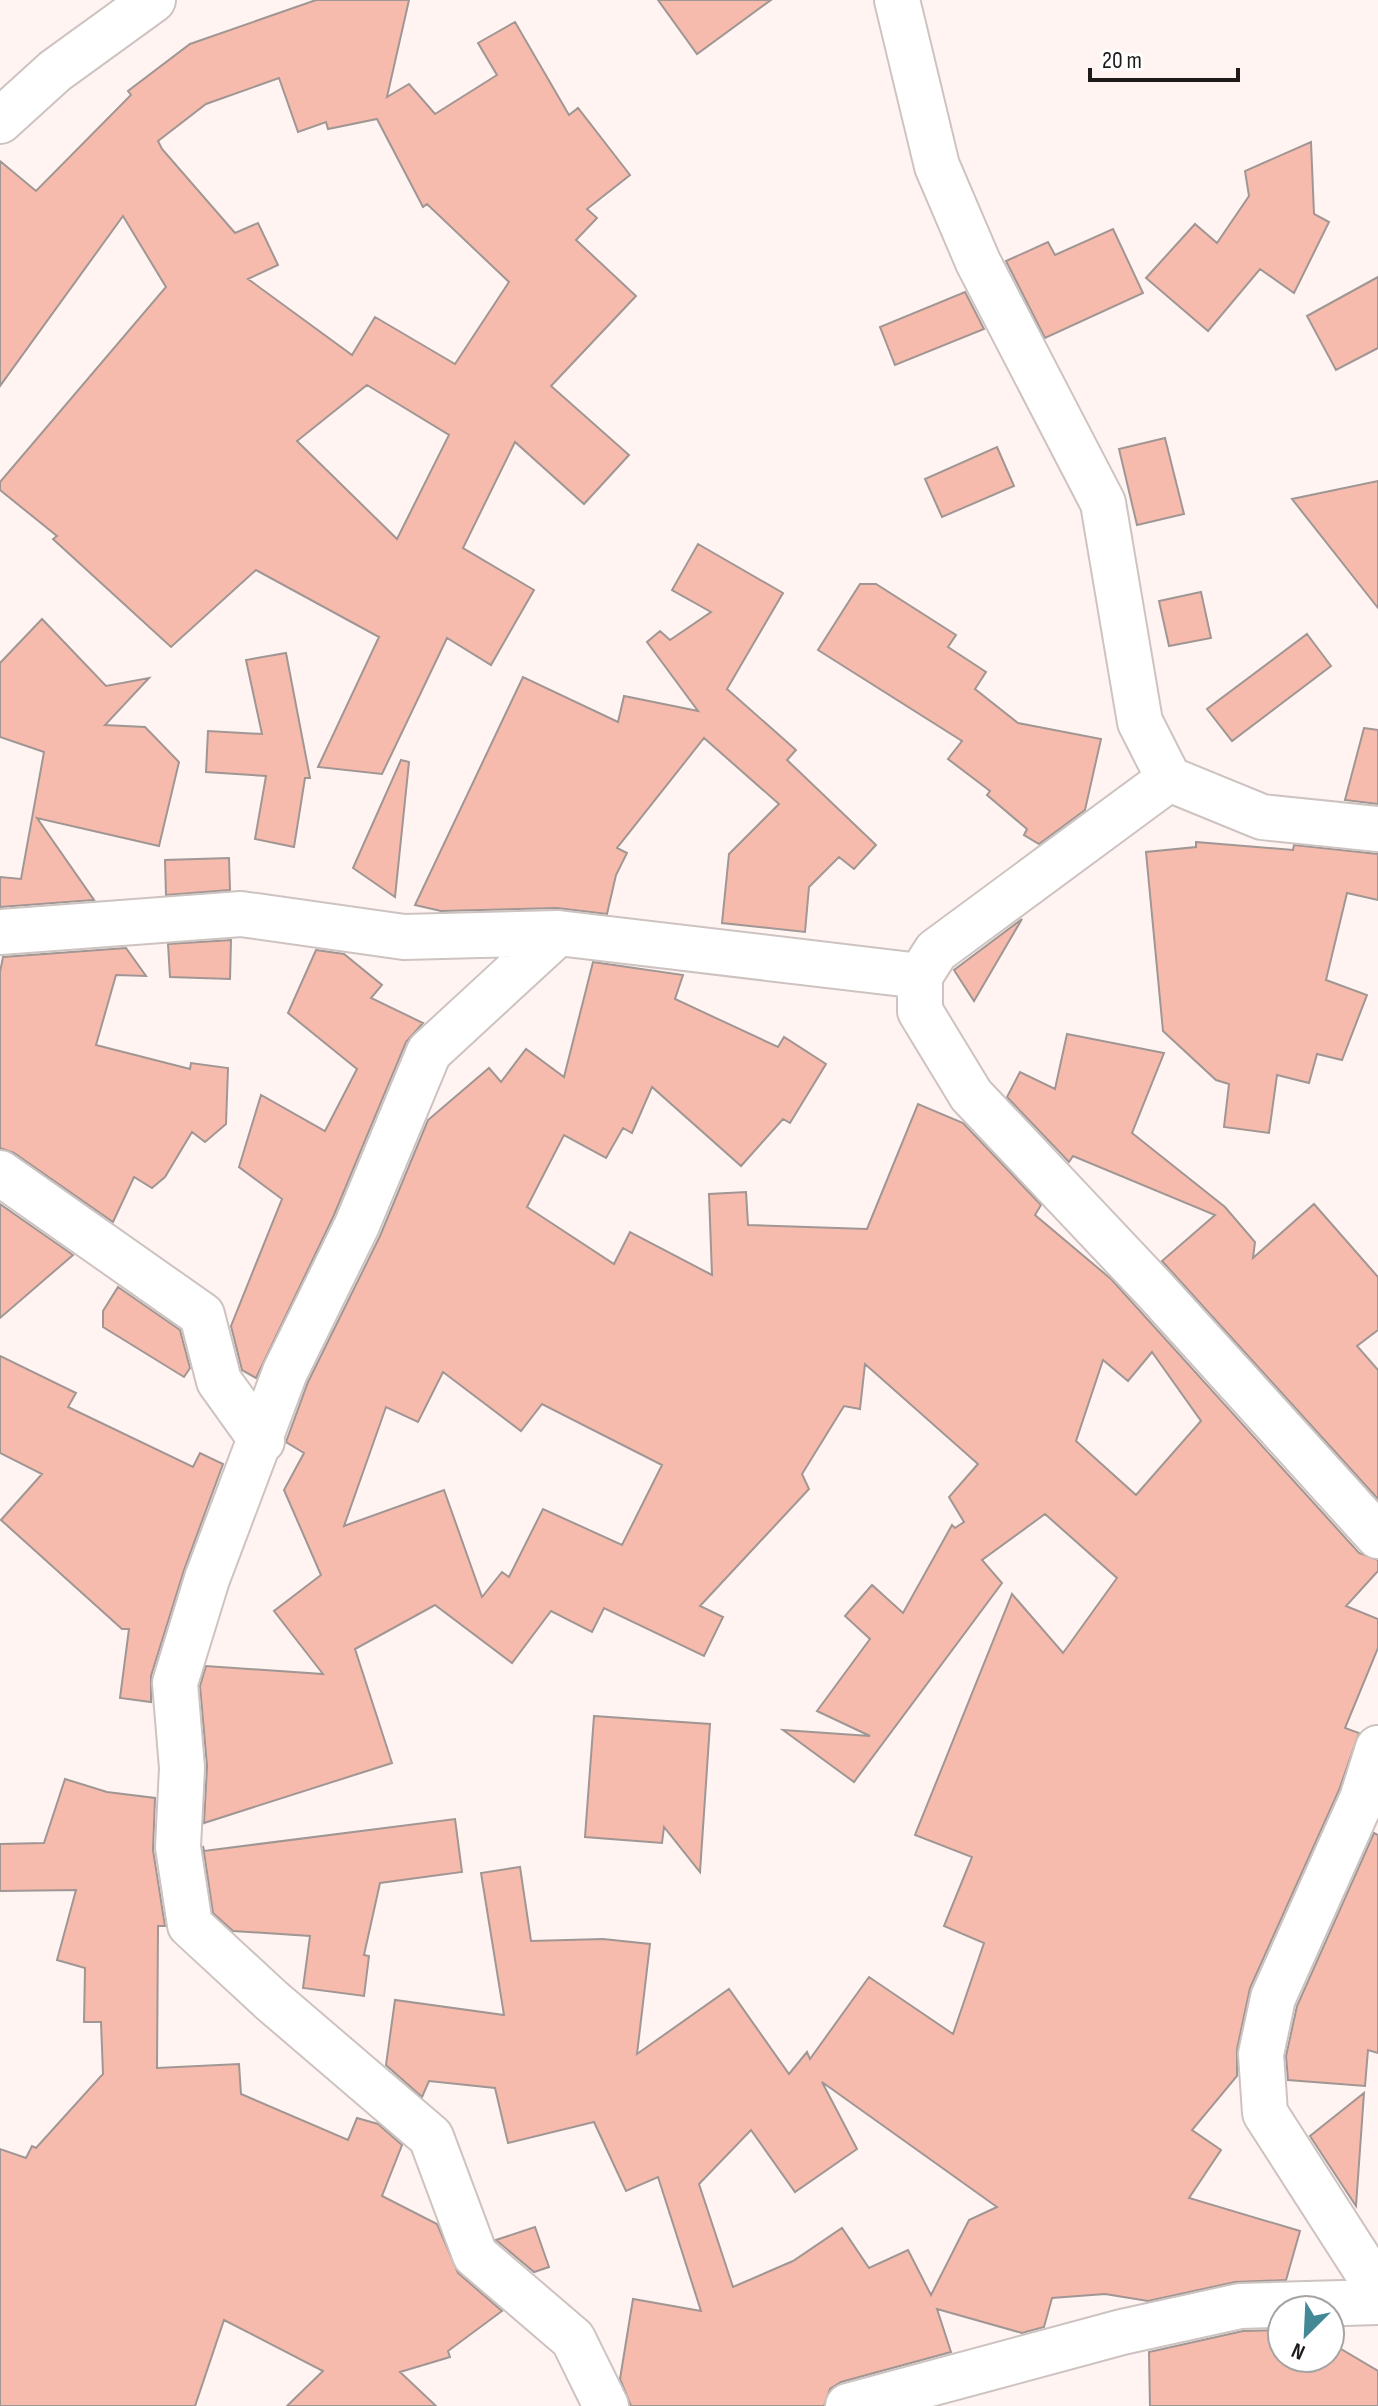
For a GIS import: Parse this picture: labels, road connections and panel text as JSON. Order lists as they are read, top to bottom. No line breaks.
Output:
{"scale_bar":"20 m","north":"bottom left"}
